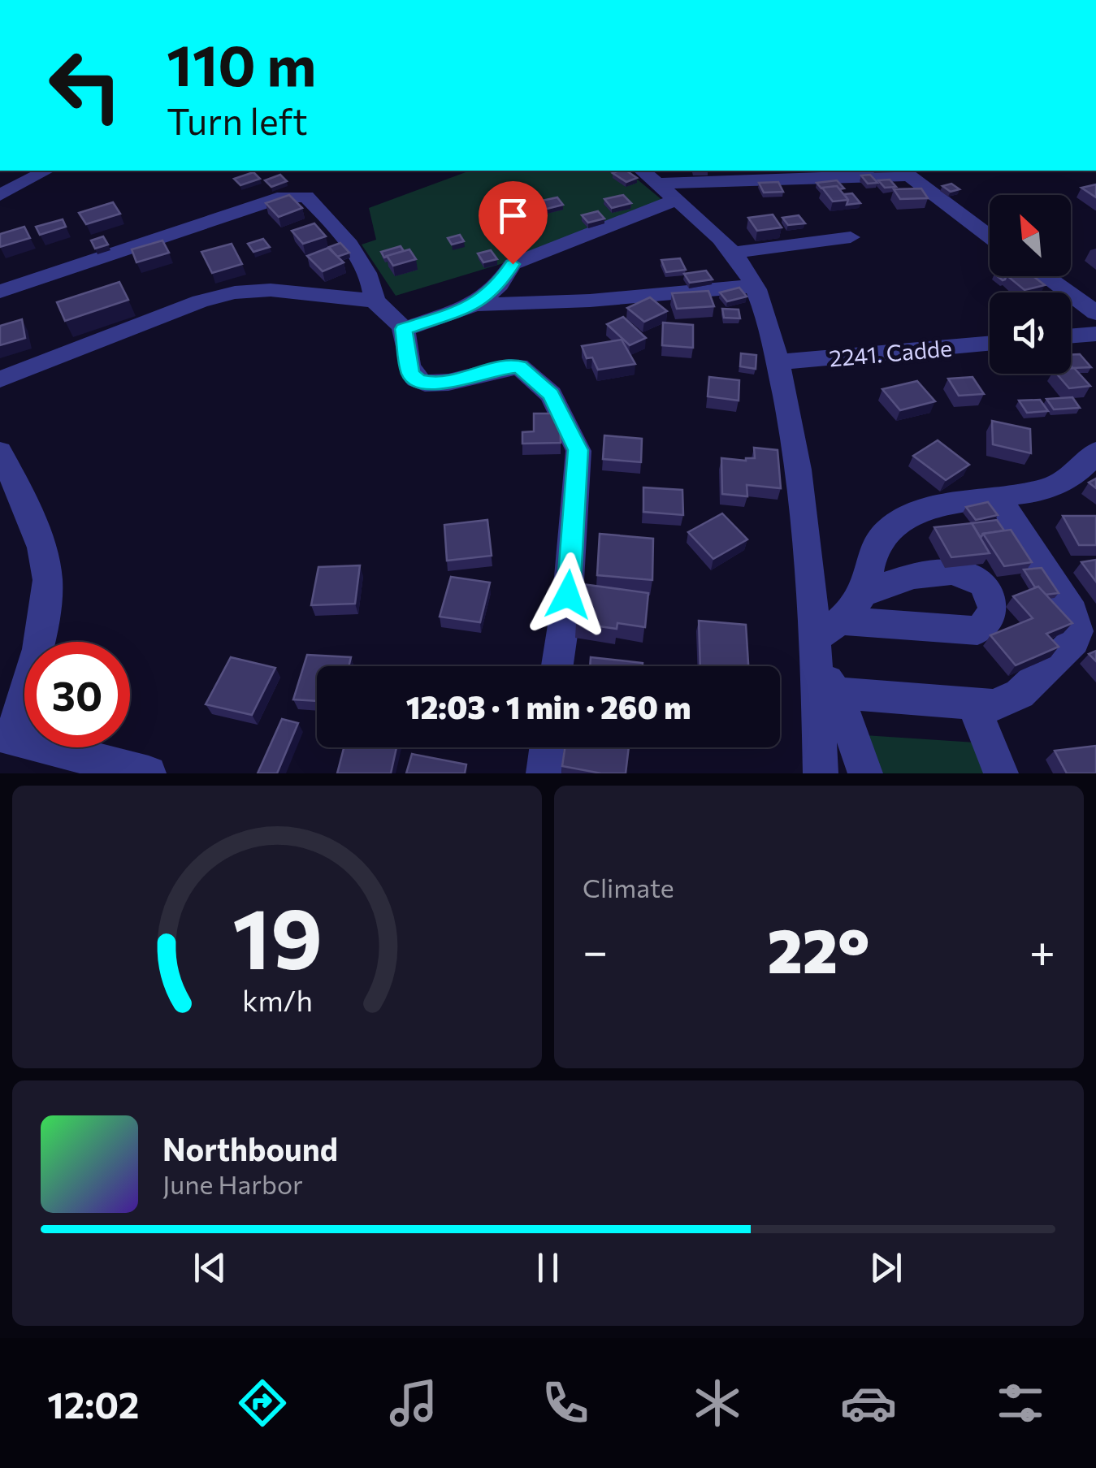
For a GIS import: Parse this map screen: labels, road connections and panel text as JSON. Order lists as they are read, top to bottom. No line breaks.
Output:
{"streets":{"street":["2241. Cadde"]},"north":"top left","page":{"turn":["110 m","Turn left"],"limit":"30","trip":"12:03 · 1 min · 260 m","tile":"Climate","heat":["−","22°","+"],"song":["Northbound","June Harbor"],"tabs":"12:02","gauge":["19","km/h"]}}
